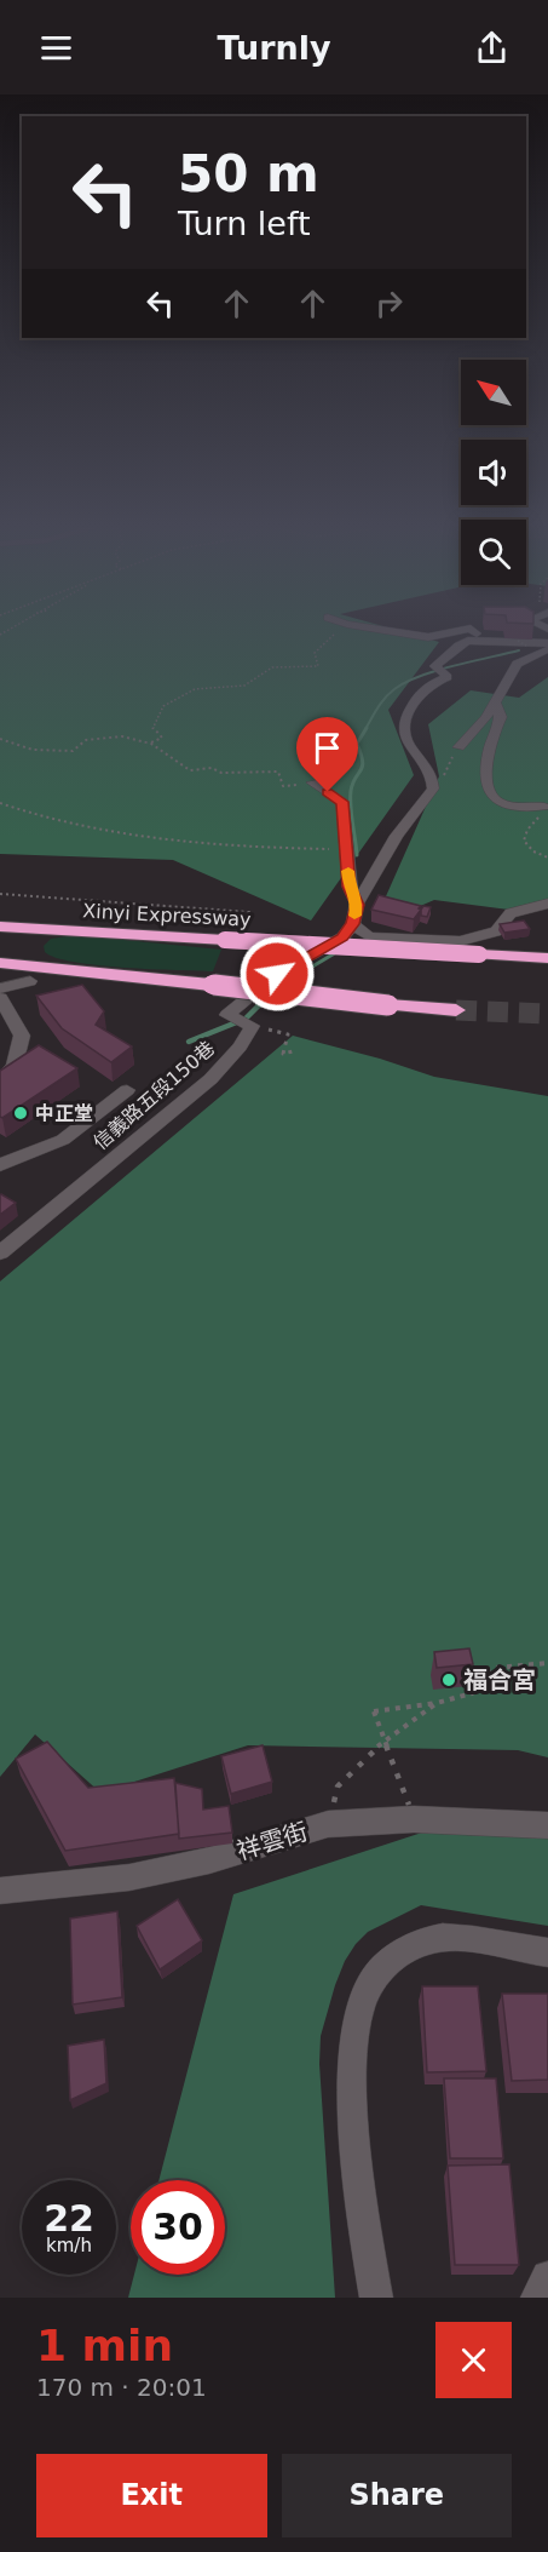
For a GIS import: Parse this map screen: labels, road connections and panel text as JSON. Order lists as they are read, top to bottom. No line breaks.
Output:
{"streets":{"highway":["Xinyi Expressway"],"street":["信義路五段150巷","祥雲街"]},"places":["中正堂","福合宮"],"north":"top left","page":{"header":"Turnly","turn":["50 m","Turn left"],"speed":"22 km/h","limit":"30","heading":["1 min","170 m · 20:01"],"buttons":["Exit","Share"]}}
